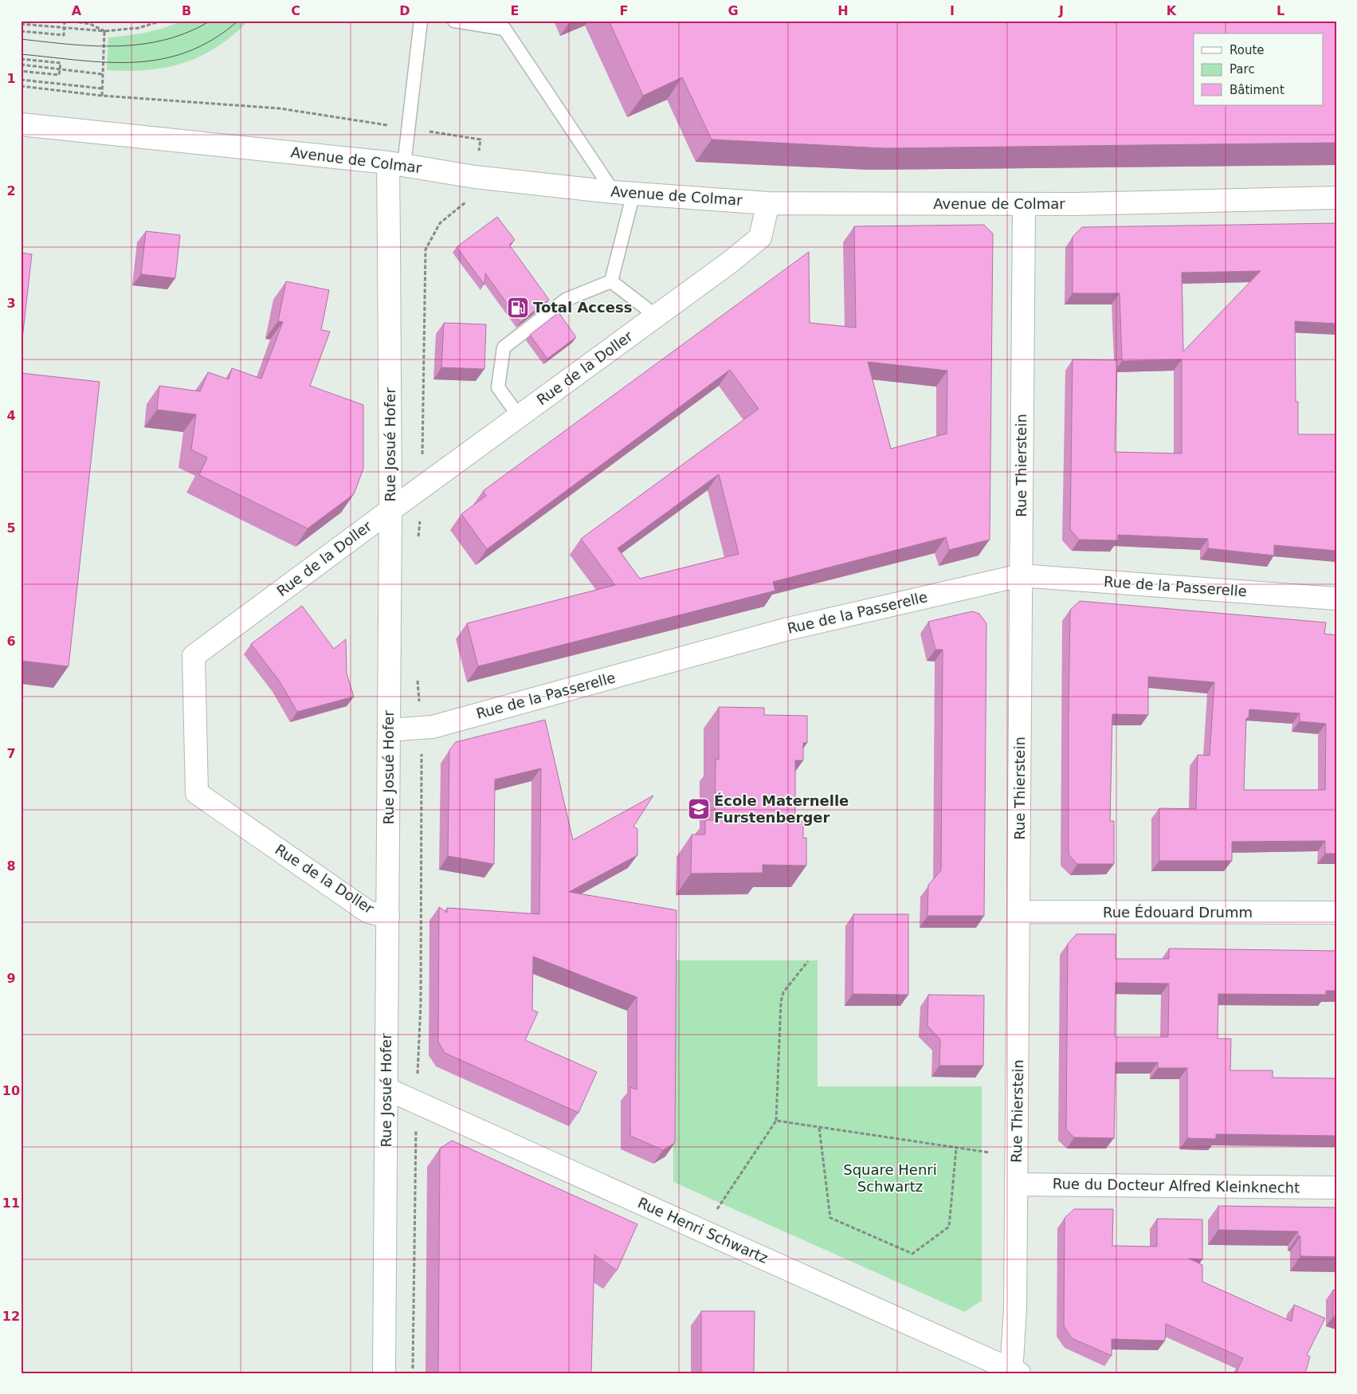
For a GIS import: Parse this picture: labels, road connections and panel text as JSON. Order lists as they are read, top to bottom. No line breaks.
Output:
{"streets":{"street":["Avenue de Colmar","Rue de la Doller","Rue Josué Hofer","Rue Thierstein","Rue de la Passerelle","Rue Édouard Drumm","Rue du Docteur Alfred Kleinknecht","Rue Henri Schwartz"]},"crossings":[["Avenue de Colmar","Rue de la Doller"],["Avenue de Colmar","Rue Josué Hofer"],["Avenue de Colmar","Rue Thierstein"],["Rue de la Doller","Rue Josué Hofer"],["Rue Josué Hofer","Rue de la Passerelle"],["Rue Josué Hofer","Rue Henri Schwartz"],["Rue Thierstein","Rue de la Passerelle"],["Rue Thierstein","Rue Édouard Drumm"],["Rue Thierstein","Rue du Docteur Alfred Kleinknecht"],["Rue Thierstein","Rue Henri Schwartz"]],"parks":["Square Henri Schwartz"],"places":{"fuel station":["Total Access"],"school or university":["École Maternelle Furstenberger"]},"legend":["Route","Parc","Bâtiment"],"grid":{"columns":["A","B","C","D","E","F","G","H","I","J","K","L"],"rows":["1","2","3","4","5","6","7","8","9","10","11","12"]}}
